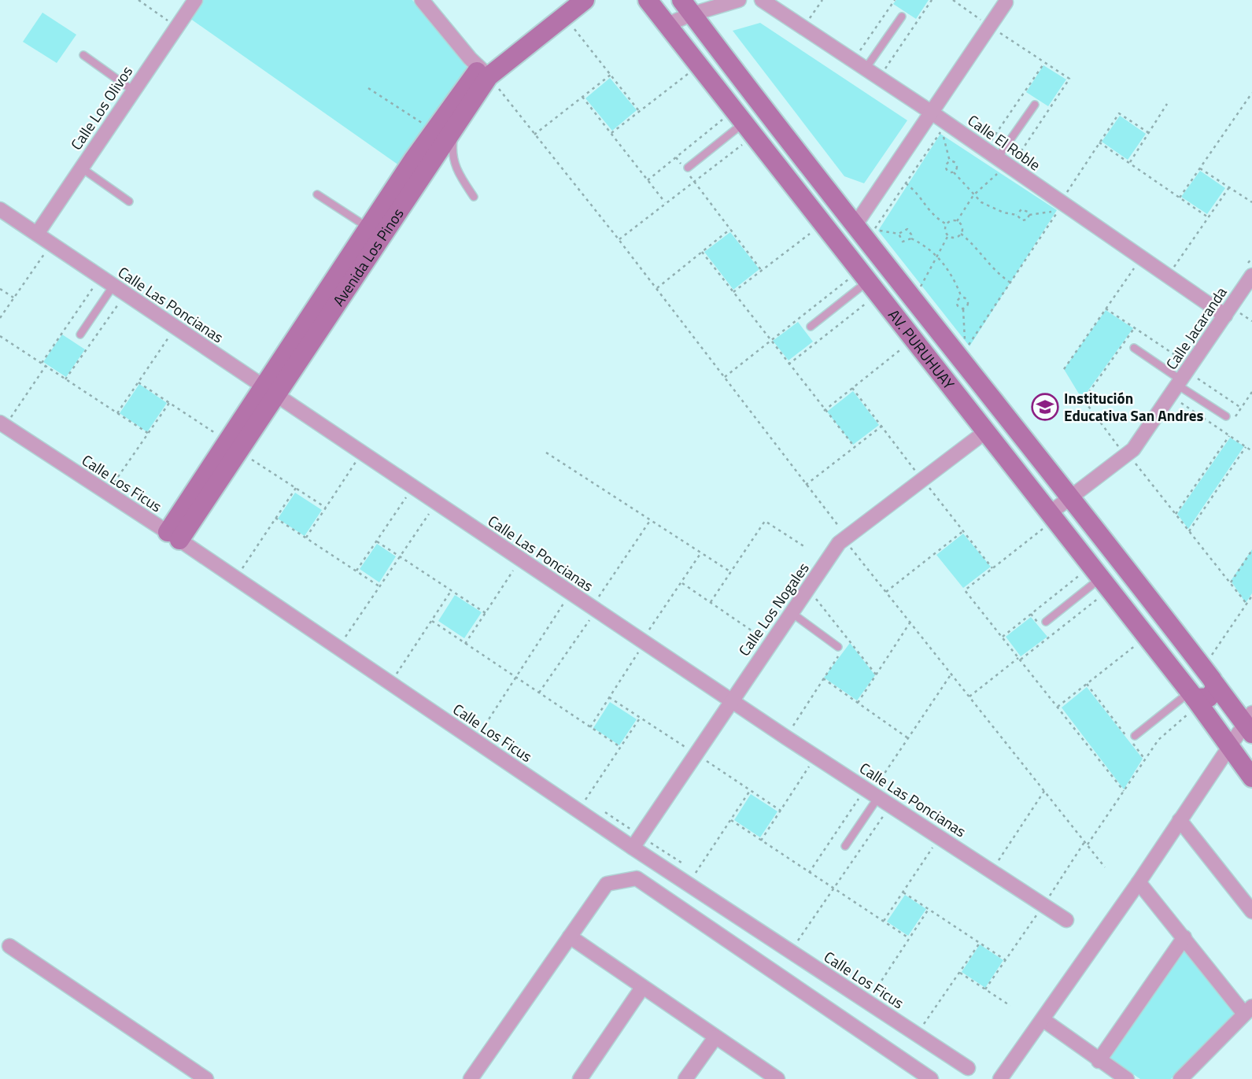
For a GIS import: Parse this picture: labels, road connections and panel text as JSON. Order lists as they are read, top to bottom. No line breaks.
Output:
{"streets":{"main road":["Avenida Los Pinos","AV. PURUHUAY"],"street":["Calle Los Olivos","Calle El Roble","Calle Las Poncianas","Calle Jacaranda","Calle Los Ficus","Calle Los Nogales"]},"crossings":[["Calle Los Olivos","Calle Las Poncianas"],["Calle El Roble","Calle Jacaranda"],["Avenida Los Pinos","Calle Las Poncianas"],["Avenida Los Pinos","Calle Los Ficus"],["Calle Las Poncianas","Calle Los Nogales"],["Calle Jacaranda","AV. PURUHUAY"],["AV. PURUHUAY","Calle Los Nogales"],["Calle Los Ficus","Calle Los Nogales"]],"places":{"school or university":["Institución Educativa San Andres"]}}
